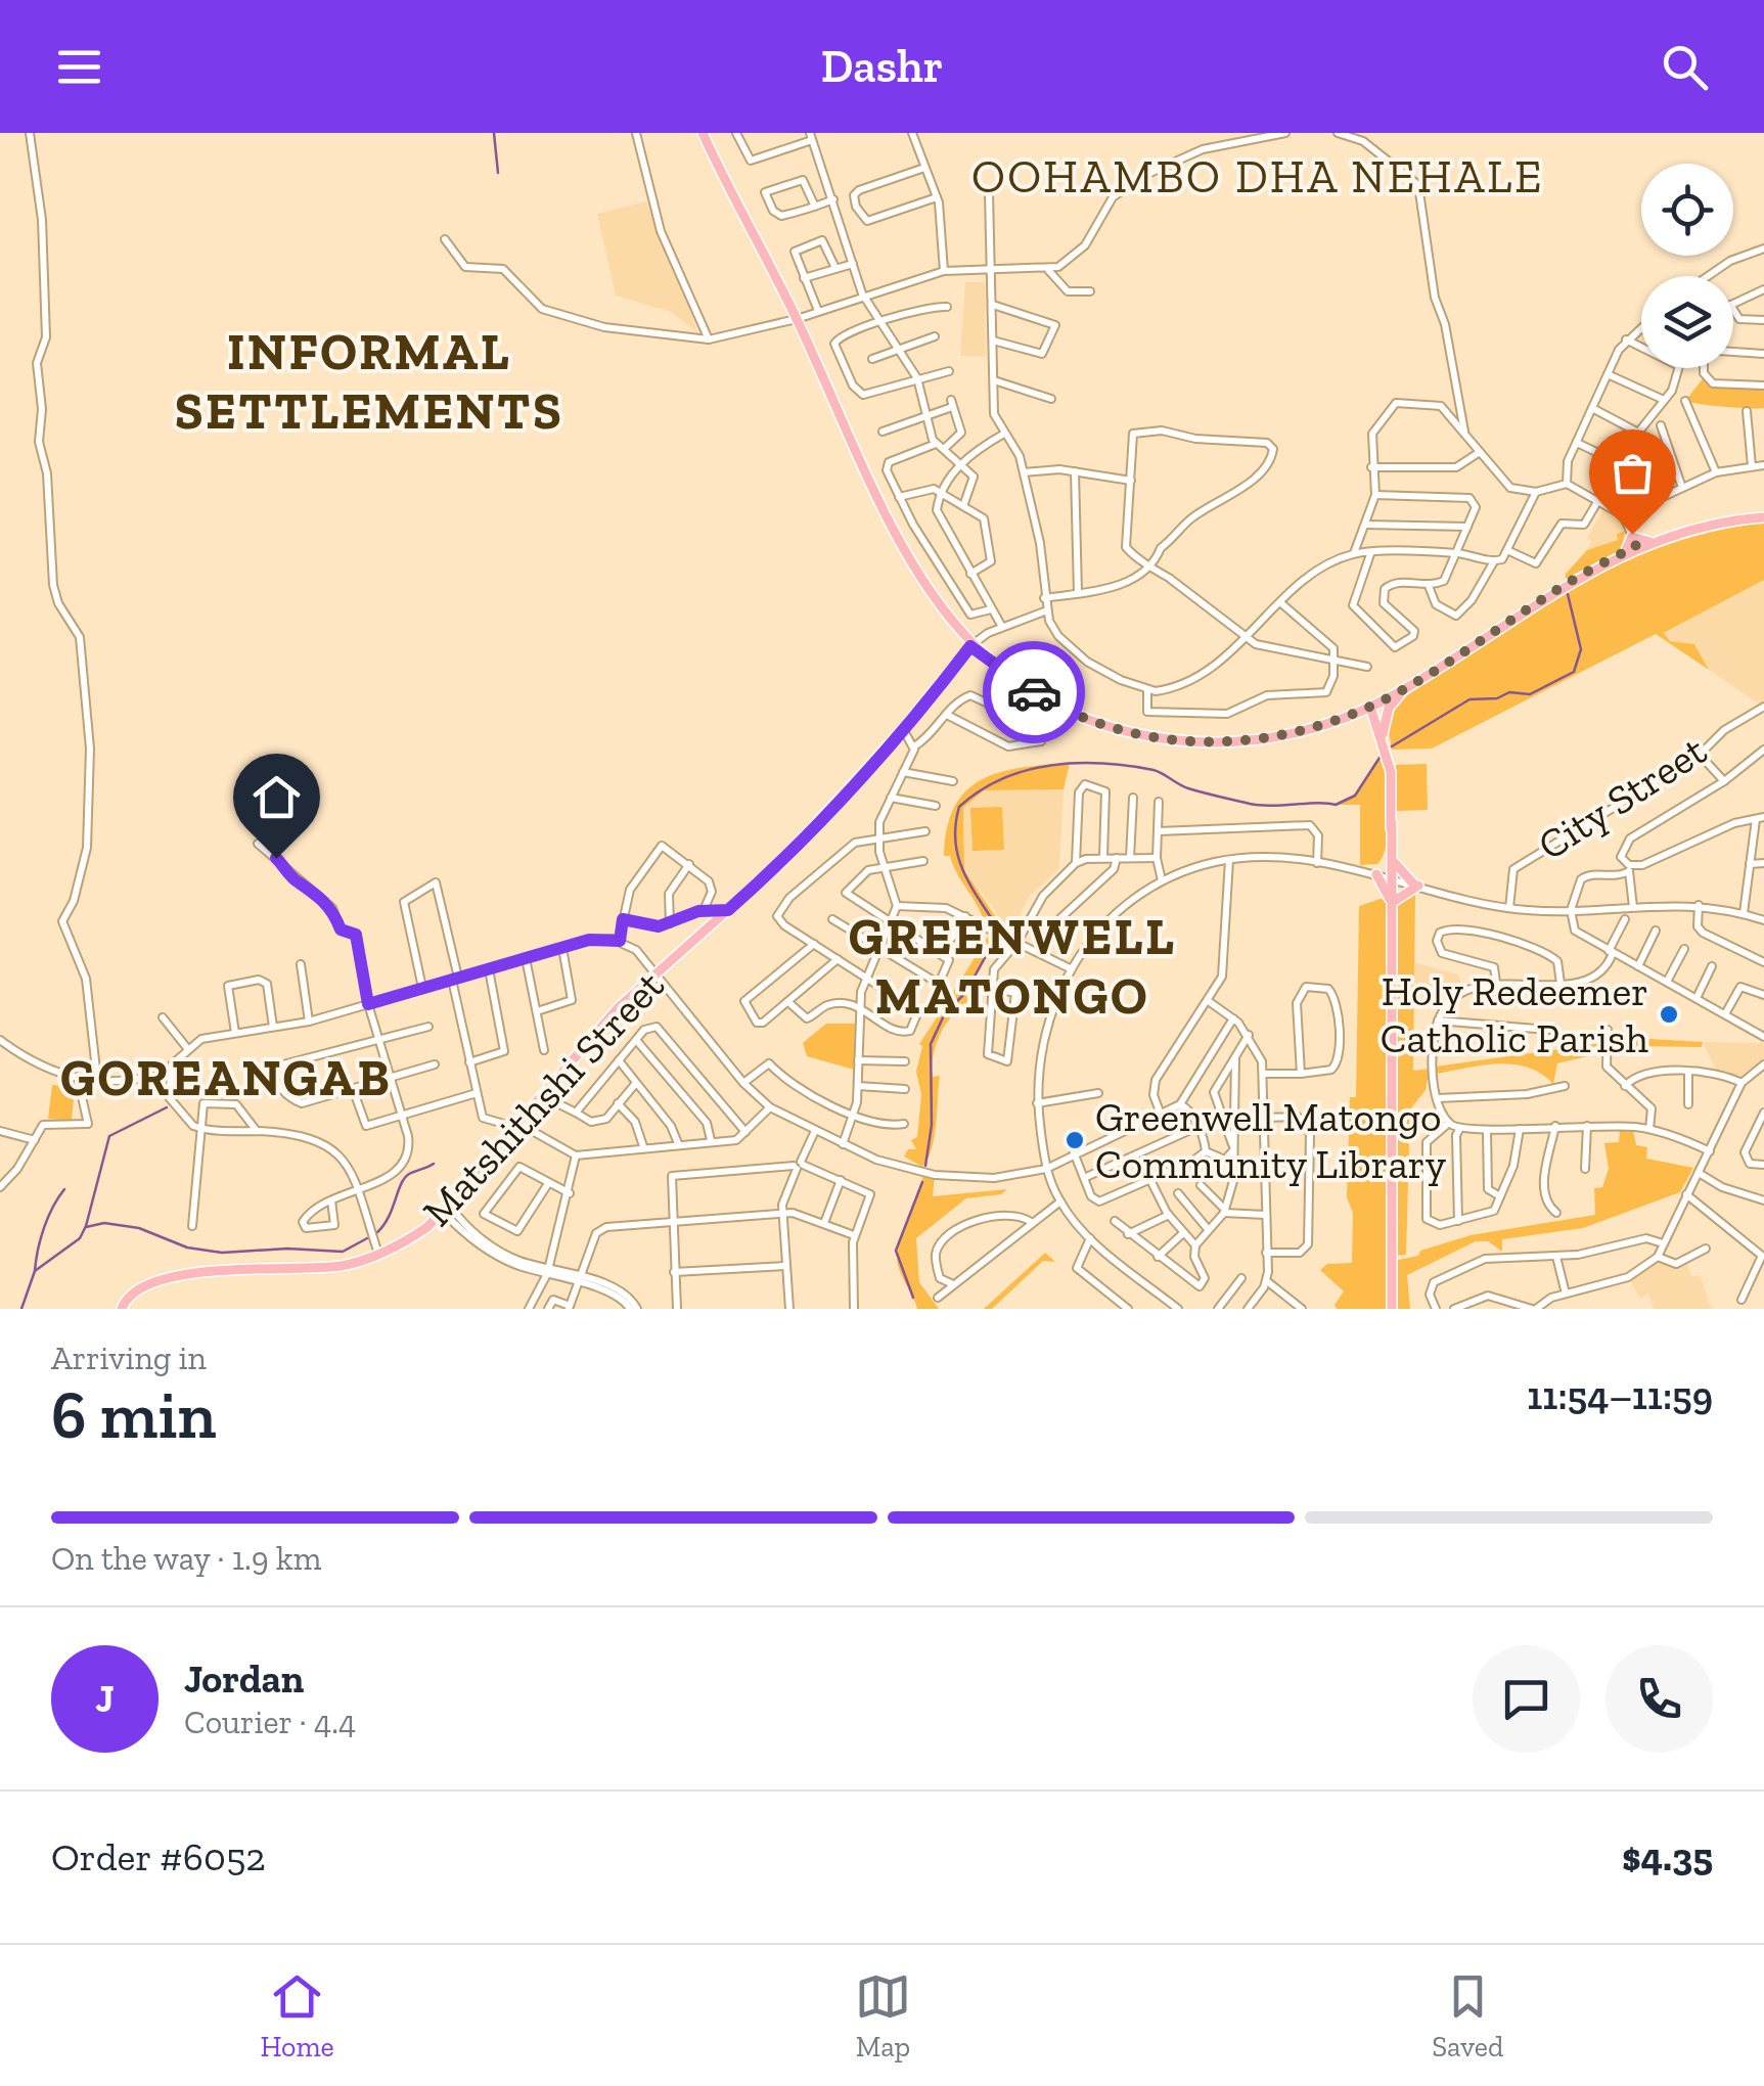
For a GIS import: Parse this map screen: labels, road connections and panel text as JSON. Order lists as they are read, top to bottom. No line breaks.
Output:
{"streets":{"main road":["Matshithshi Street"],"street":["City Street"]},"districts":["OOHAMBO DHA NEHALE","INFORMAL SETTLEMENTS","GREENWELL MATONGO","GOREANGAB"],"places":["Holy Redeemer Catholic Parish","Greenwell Matongo Community Library"],"page":{"header":"Dashr","heading":["6 min","Arriving in","11:54–11:59"],"panel":["Jordan","Courier · 4.4","Order #6052","$4.35"],"bar":"On the way · 1.9 km","round":"J","tabs":["Home","Map","Saved"]}}
